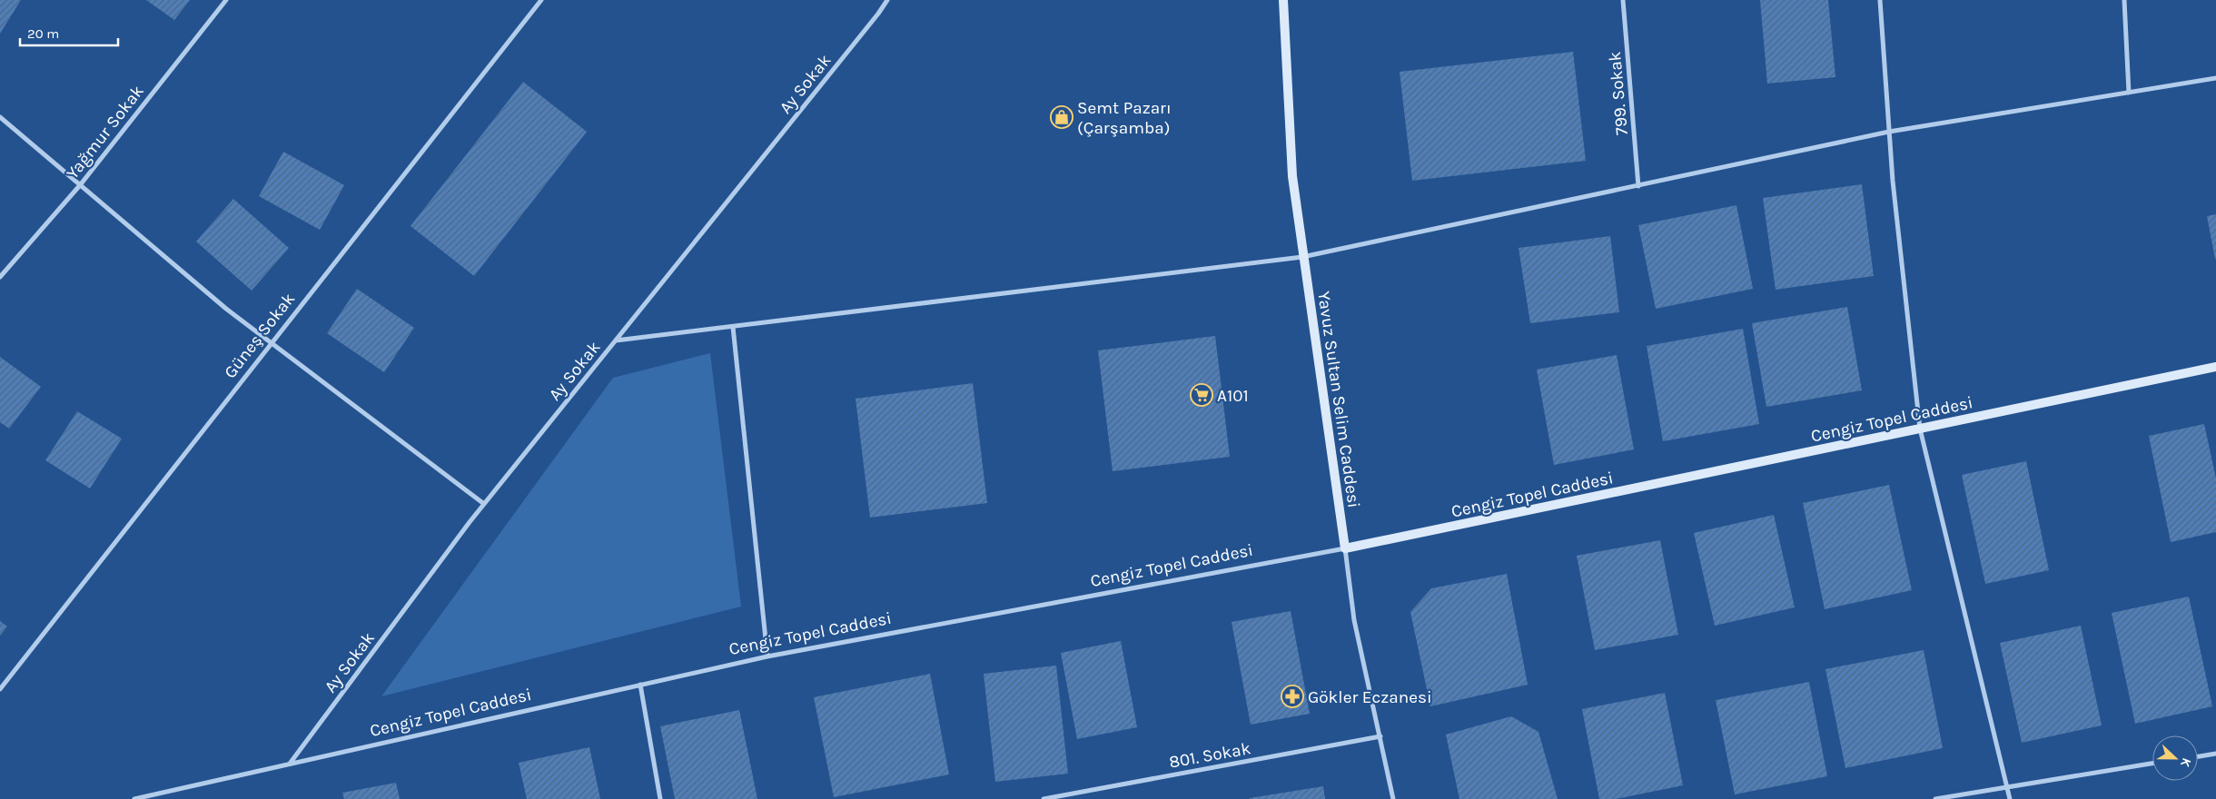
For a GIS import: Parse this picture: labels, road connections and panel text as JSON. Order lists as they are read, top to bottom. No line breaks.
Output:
{"streets":{"street":["Ay Sokak","799. Sokak","Yağmur Sokak","Güneş Sokak","Yavuz Sultan Selim Caddesi","Cengiz Topel Caddesi","801. Sokak"]},"crossings":[["Ay Sokak","Cengiz Topel Caddesi"],["Yavuz Sultan Selim Caddesi","Cengiz Topel Caddesi"],["Yavuz Sultan Selim Caddesi","801. Sokak"]],"places":{"shop":["Semt Pazarı (Çarşamba)"],"supermarket":["A101"],"pharmacy":["Gökler Eczanesi"]},"scale_bar":"20 m","north":"right"}
